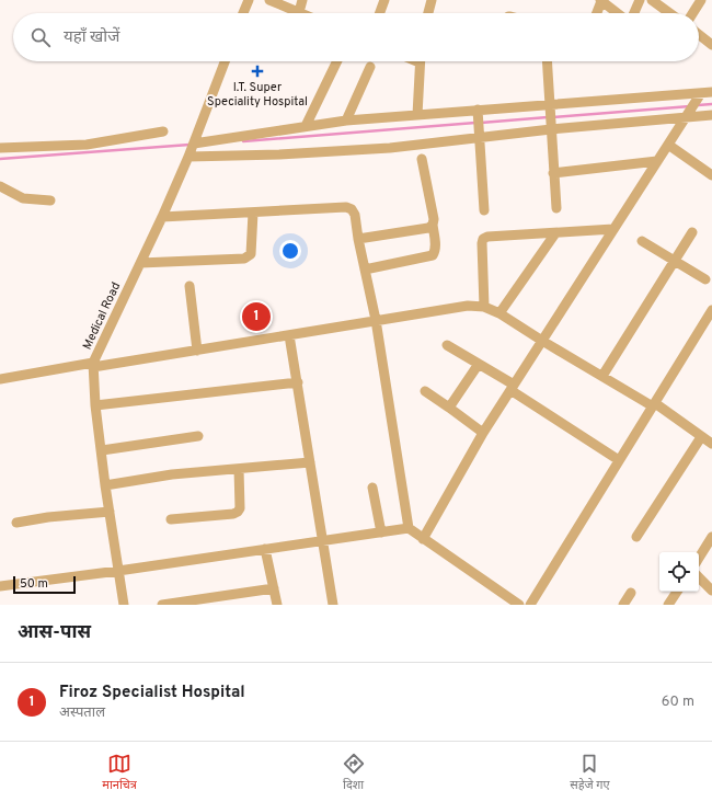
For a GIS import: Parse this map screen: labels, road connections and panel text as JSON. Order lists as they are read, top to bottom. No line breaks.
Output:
{"streets":{"street":["Medical Road"]},"places":{"health":["I.T. Super Speciality Hospital"]},"scale_bar":"50 m","page":{"search":"यहाँ खोजें","pins":"1","scale":"50 m","heading":"आस-पास","list":[{"mark":"1","name":"Firoz Specialist Hospital","note":"अस्पताल","value":"60 m"}],"nav":["मानचित्र","दिशा","सहेजे गए"]}}
